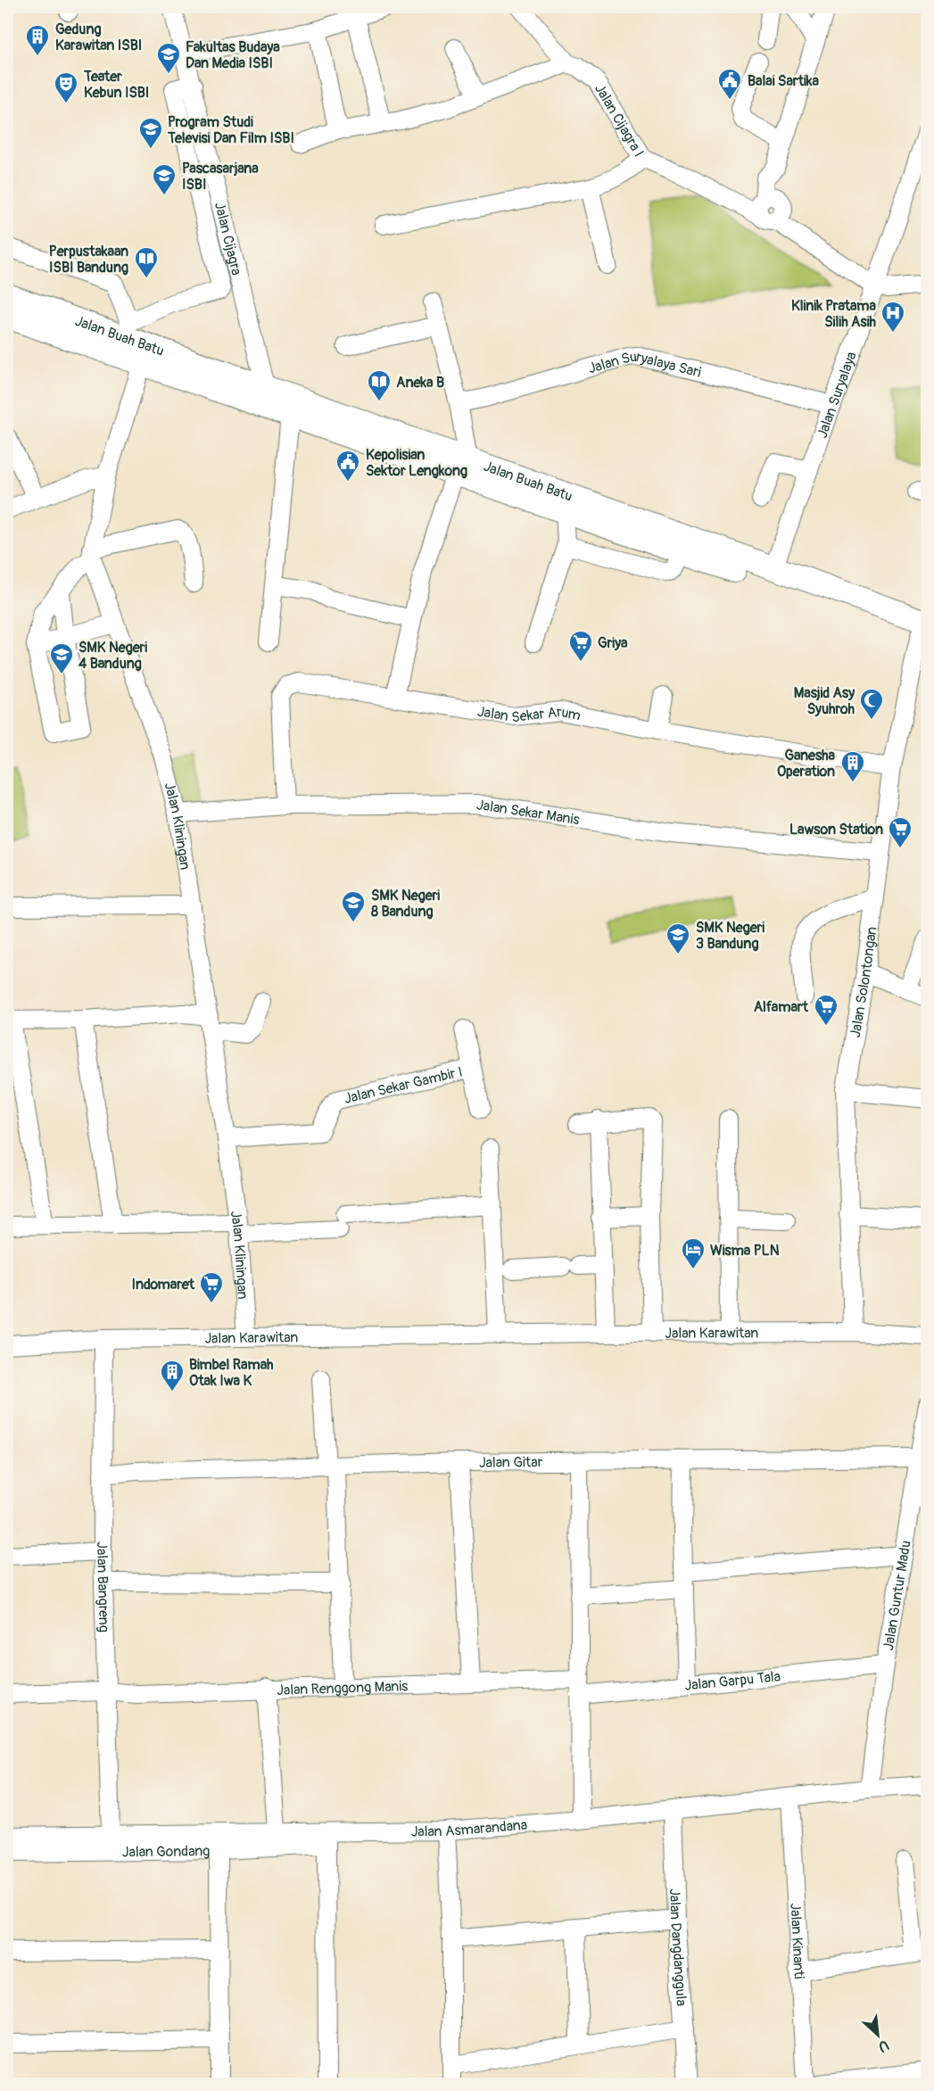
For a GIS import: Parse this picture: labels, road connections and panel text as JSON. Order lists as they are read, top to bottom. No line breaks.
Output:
{"streets":{"main road":["Jalan Buah Batu"],"street":["Jalan Cijagra I","Jalan Cijagra","Jalan Suryalaya Sari","Jalan Suryalaya","Jalan Sekar Arum","Jalan Sekar Manis","Jalan Kliningan","Jalan Solontongan","Jalan Sekar Gambir I","Jalan Karawitan","Jalan Gitar","Jalan Bangreng","Jalan Guntur Madu","Jalan Garpu Tala","Jalan Renggong Manis","Jalan Asmarandana","Jalan Gondang","Jalan Kinanti","Jalan Dangdanggula"]},"crossings":[["Jalan Cijagra I","Jalan Suryalaya"],["Jalan Cijagra","Jalan Buah Batu"],["Jalan Buah Batu","Jalan Suryalaya"],["Jalan Buah Batu","Jalan Solontongan"],["Jalan Suryalaya Sari","Jalan Suryalaya"],["Jalan Sekar Arum","Jalan Sekar Manis"],["Jalan Sekar Arum","Jalan Solontongan"],["Jalan Sekar Manis","Jalan Kliningan"],["Jalan Sekar Manis","Jalan Solontongan"],["Jalan Kliningan","Jalan Sekar Gambir I"],["Jalan Kliningan","Jalan Karawitan"],["Jalan Solontongan","Jalan Karawitan"],["Jalan Karawitan","Jalan Bangreng"],["Jalan Gitar","Jalan Bangreng"],["Jalan Gitar","Jalan Guntur Madu"],["Jalan Bangreng","Jalan Renggong Manis"],["Jalan Bangreng","Jalan Asmarandana"],["Jalan Guntur Madu","Jalan Garpu Tala"],["Jalan Guntur Madu","Jalan Asmarandana"],["Jalan Garpu Tala","Jalan Renggong Manis"],["Jalan Asmarandana","Jalan Gondang"],["Jalan Asmarandana","Jalan Kinanti"],["Jalan Asmarandana","Jalan Dangdanggula"]],"places":{"building":["Gedung Karawitan ISBI","Ganesha Operation","Bimbel Ramah Otak Iwa K"],"school or university":["Fakultas Budaya Dan Media ISBI","Program Studi Televisi Dan Film ISBI","Pascasarjana ISBI","SMK Negeri 4 Bandung","SMK Negeri 8 Bandung","SMK Negeri 3 Bandung"],"public building":["Balai Sartika","Kepolisian Sektor Lengkong"],"theatre":["Teater Kebun ISBI"],"library":["Perpustakaan ISBI Bandung","Aneka B"],"hospital":["Klinik Pratama Silih Asih"],"supermarket":["Griya","Lawson Station","Alfamart","Indomaret"],"mosque":["Masjid Asy Syuhroh"],"hotel":["Wisma PLN"]},"north":"bottom right"}
